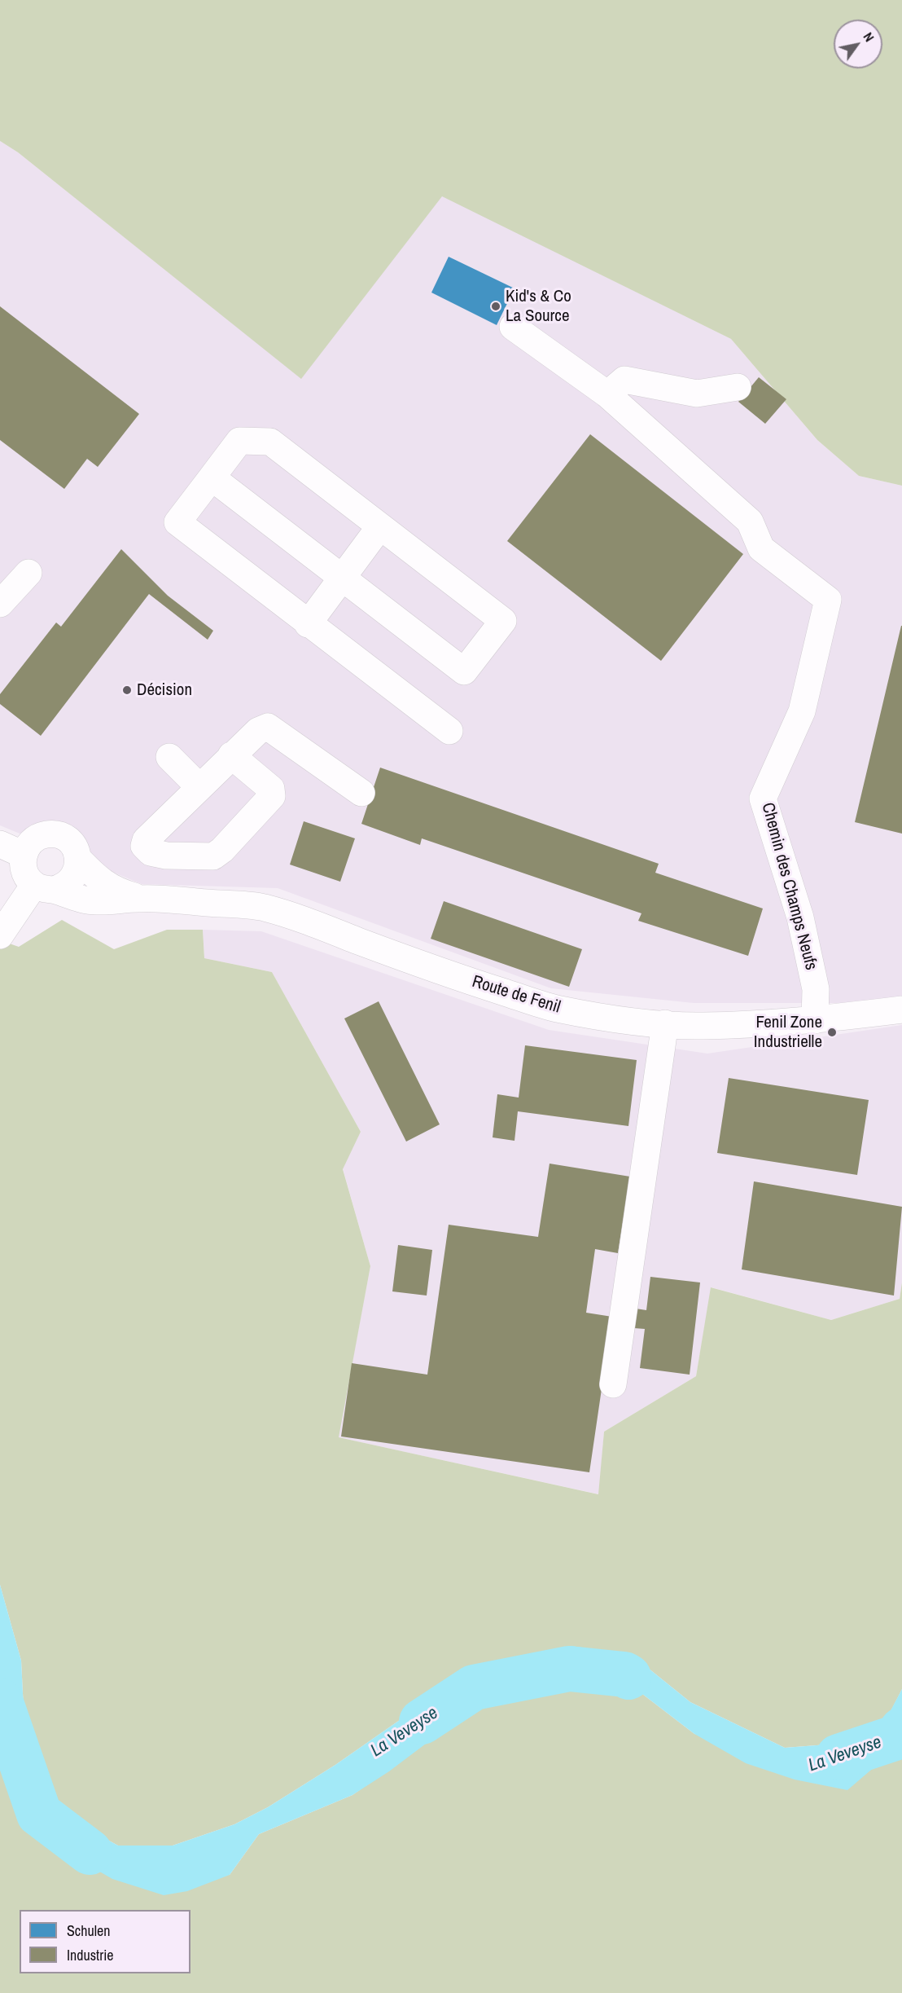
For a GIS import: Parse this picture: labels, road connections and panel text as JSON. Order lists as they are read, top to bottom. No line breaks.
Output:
{"streets":{"street":["Chemin des Champs Neufs","Route de Fenil"]},"crossings":[["Chemin des Champs Neufs","Route de Fenil"]],"water":["La Veveyse"],"places":["Kid's & Co La Source","Décision","Fenil Zone Industrielle"],"legend":["Schulen","Industrie"],"north":"top right"}
